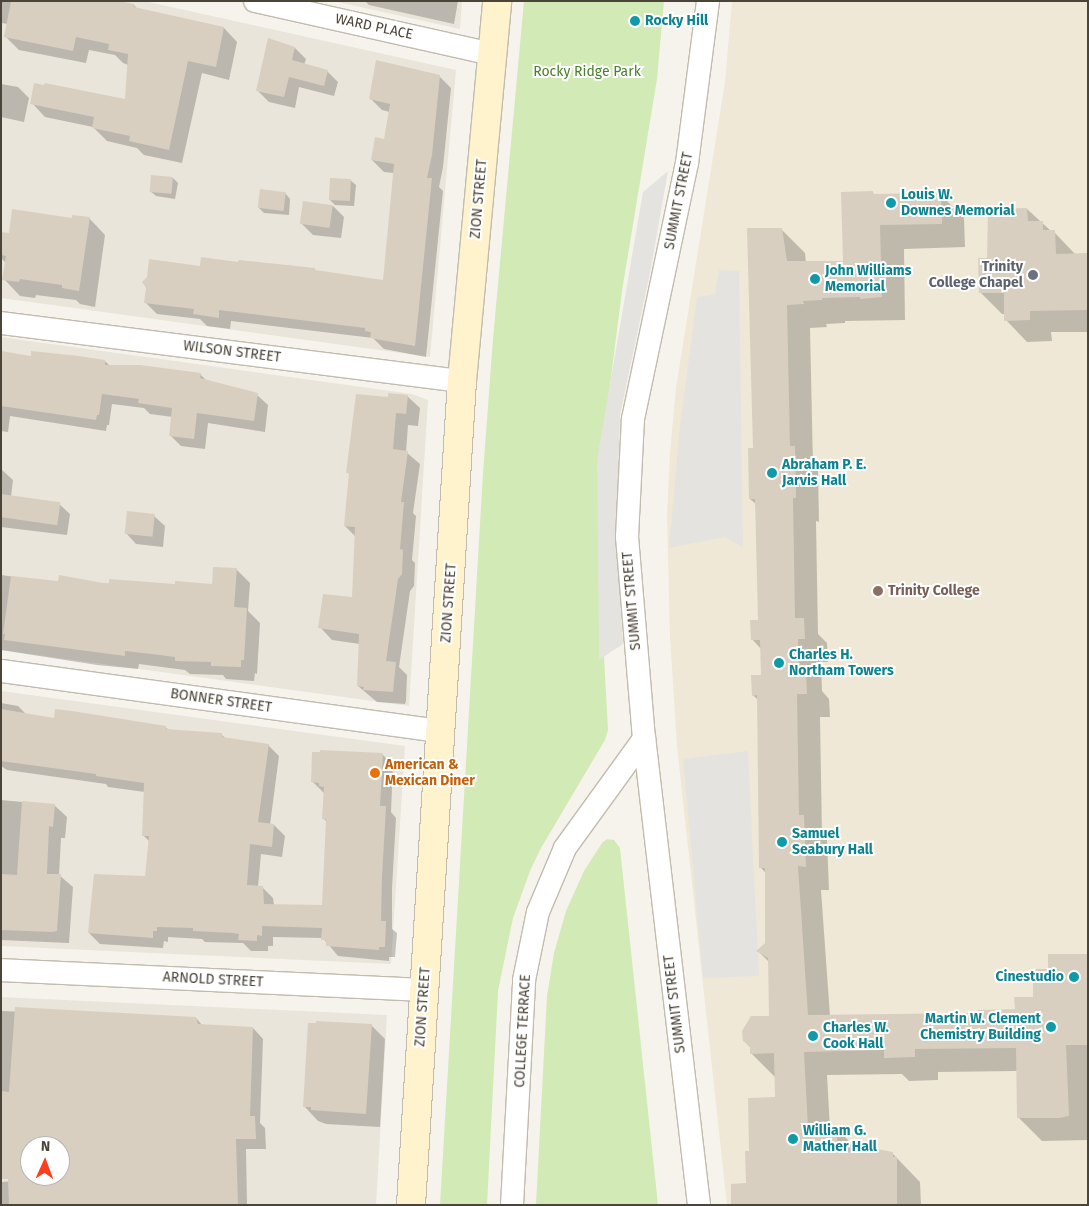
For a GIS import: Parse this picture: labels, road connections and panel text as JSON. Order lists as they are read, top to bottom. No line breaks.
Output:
{"streets":{"main road":["ZION STREET"],"street":["WARD PLACE","SUMMIT STREET","WILSON STREET","BONNER STREET","ARNOLD STREET","COLLEGE TERRACE"]},"crossings":[["WARD PLACE","ZION STREET"],["ZION STREET","WILSON STREET"],["ZION STREET","BONNER STREET"],["ZION STREET","ARNOLD STREET"],["SUMMIT STREET","COLLEGE TERRACE"]],"parks":["Rocky Ridge Park"],"places":["Rocky Hill","Louis W. Downes Memorial","Trinity College Chapel","John Williams Memorial","Abraham P. E. Jarvis Hall","Trinity College","Charles H. Northam Towers","American & Mexican Diner","Samuel Seabury Hall","Cinestudio","Martin W. Clement Chemistry Building","Charles W. Cook Hall","William G. Mather Hall"],"north":"top"}
